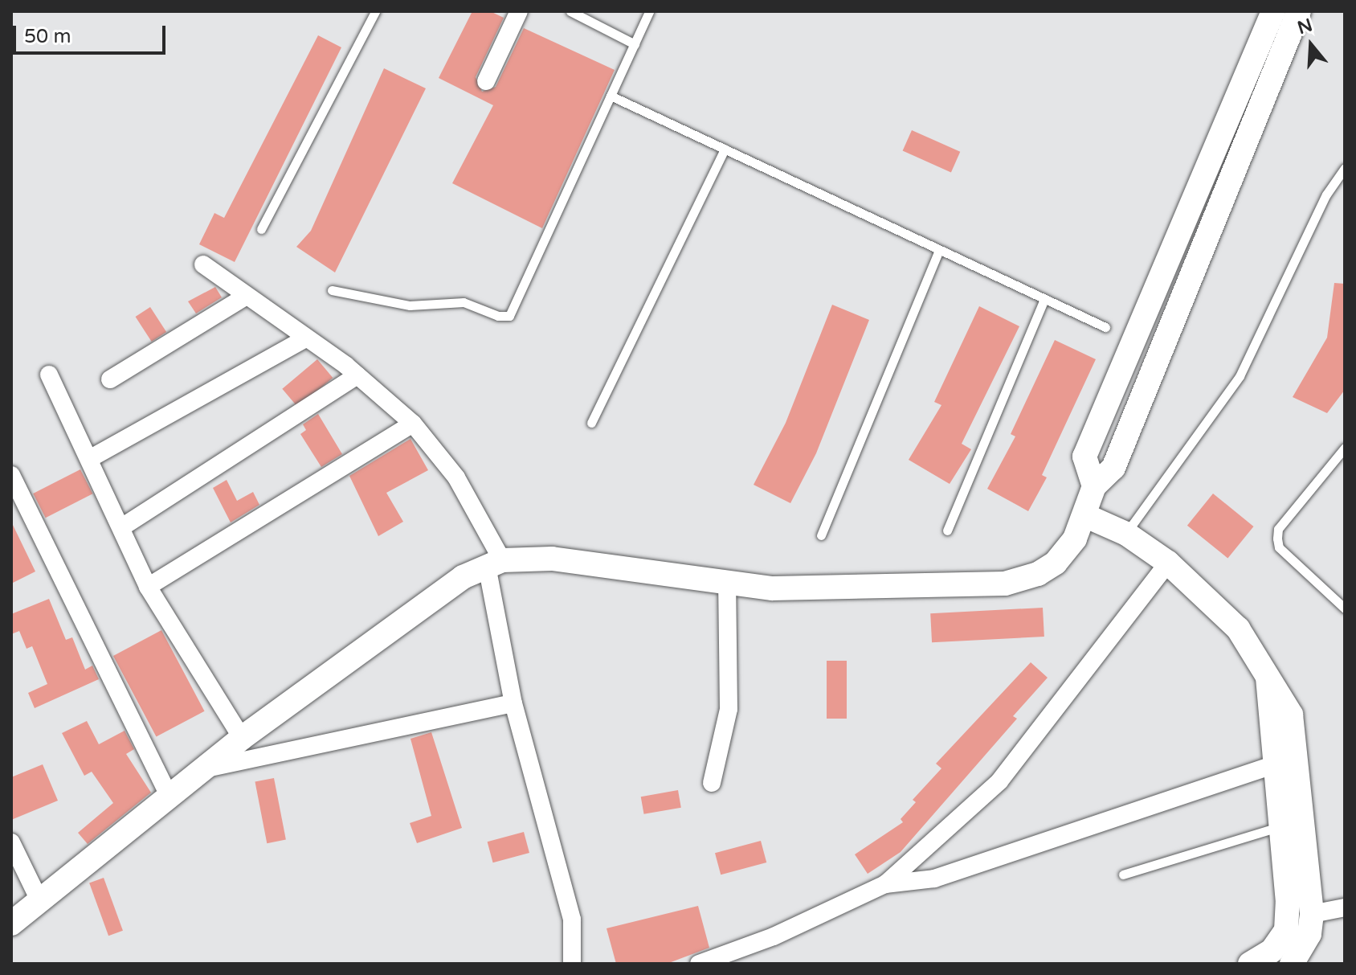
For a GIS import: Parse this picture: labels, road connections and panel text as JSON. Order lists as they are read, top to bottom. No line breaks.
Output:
{"scale_bar":"50 m","north":"top"}
